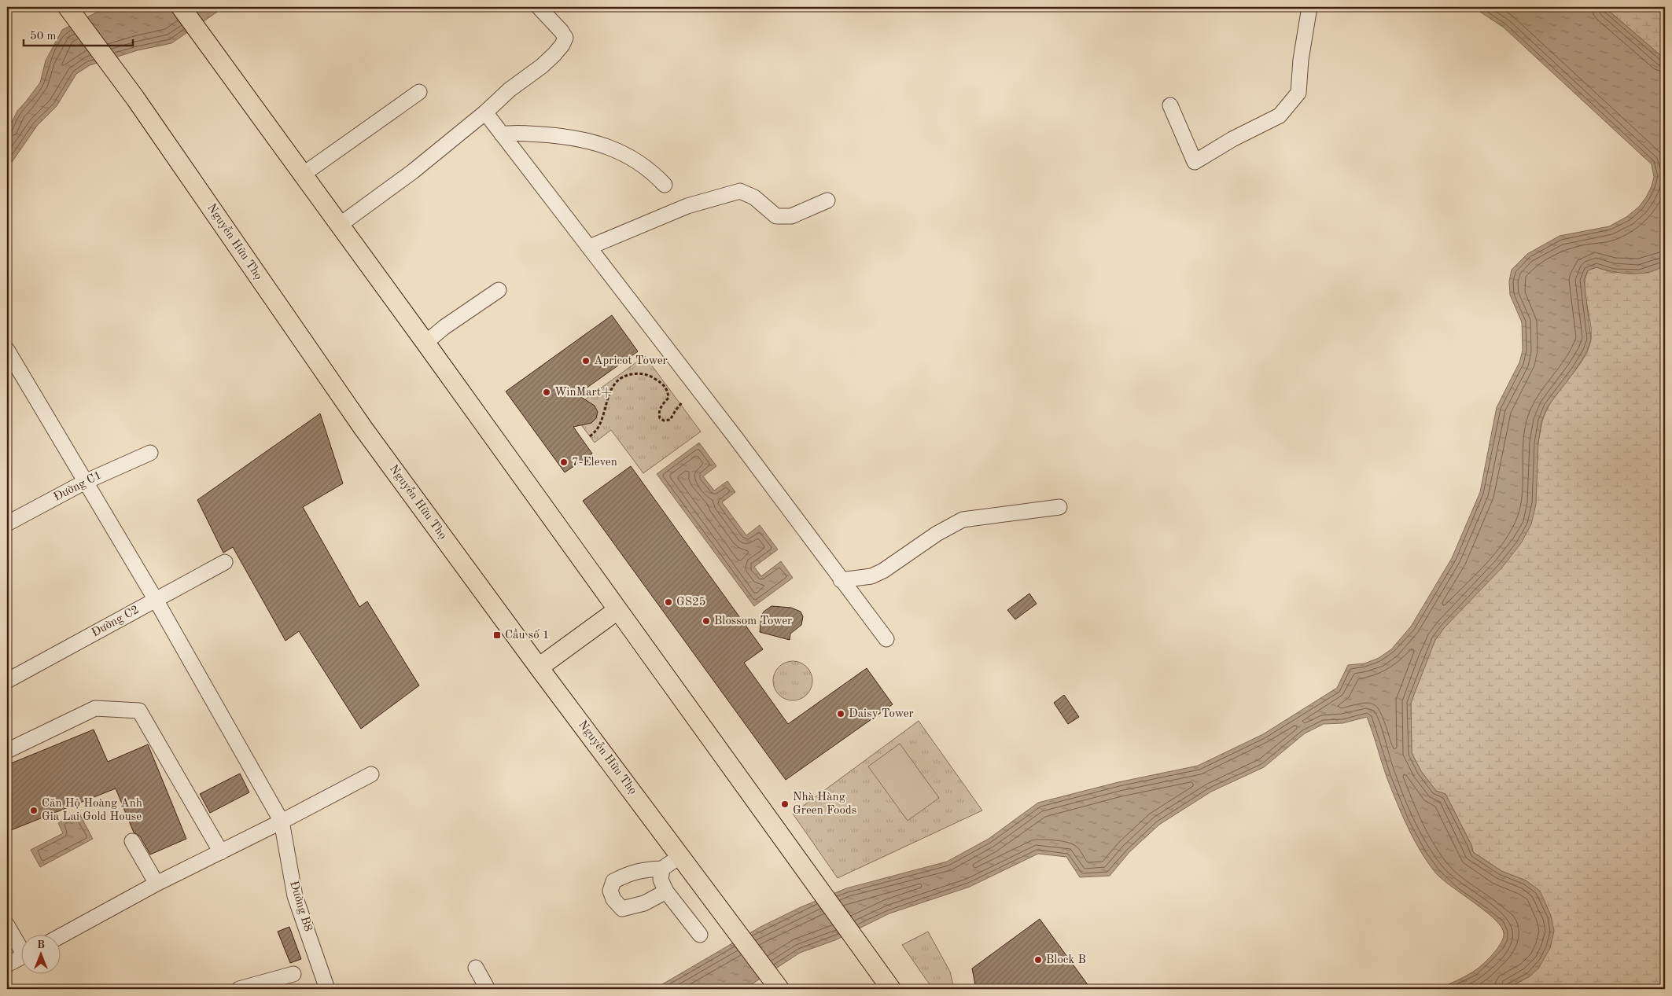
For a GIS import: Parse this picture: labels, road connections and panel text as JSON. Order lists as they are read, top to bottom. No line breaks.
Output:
{"streets":{"main road":["Nguyễn Hữu Thọ"],"street":["Đường C1","Đường C2","Đường B8"]},"crossings":[["Đường C1","Đường B8"],["Đường C2","Đường B8"]],"places":{"other":["Apricot Tower","WinMart+","7-Eleven","GS25","Blossom Tower","Daisy Tower","Nhà Hàng Green Foods","Căn Hộ Hoàng Anh Gia Lai Gold House","Block B"],"transit":["Cầu số 1"]},"scale_bar":"50 m","north":"top"}
